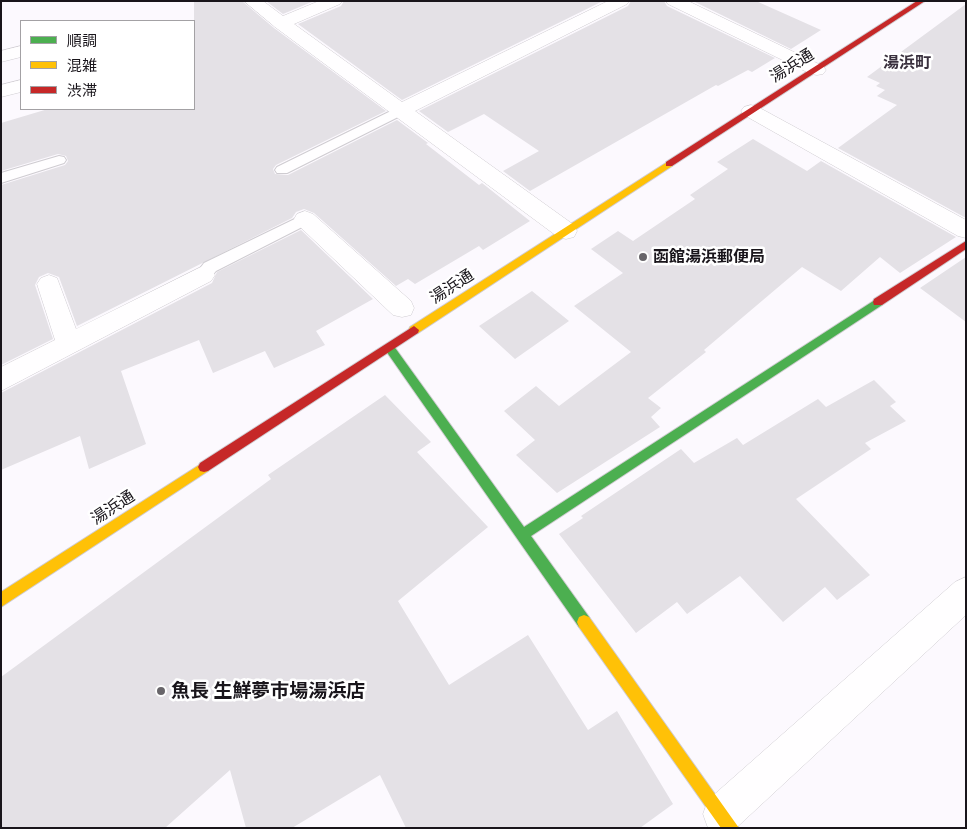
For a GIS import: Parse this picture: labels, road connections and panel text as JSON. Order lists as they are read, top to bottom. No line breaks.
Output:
{"streets":{"street":["湯浜通"]},"districts":["湯浜町"],"places":["函館湯浜郵便局","魚長 生鮮夢市場湯浜店"],"legend":["順調","混雑","渋滞"]}
